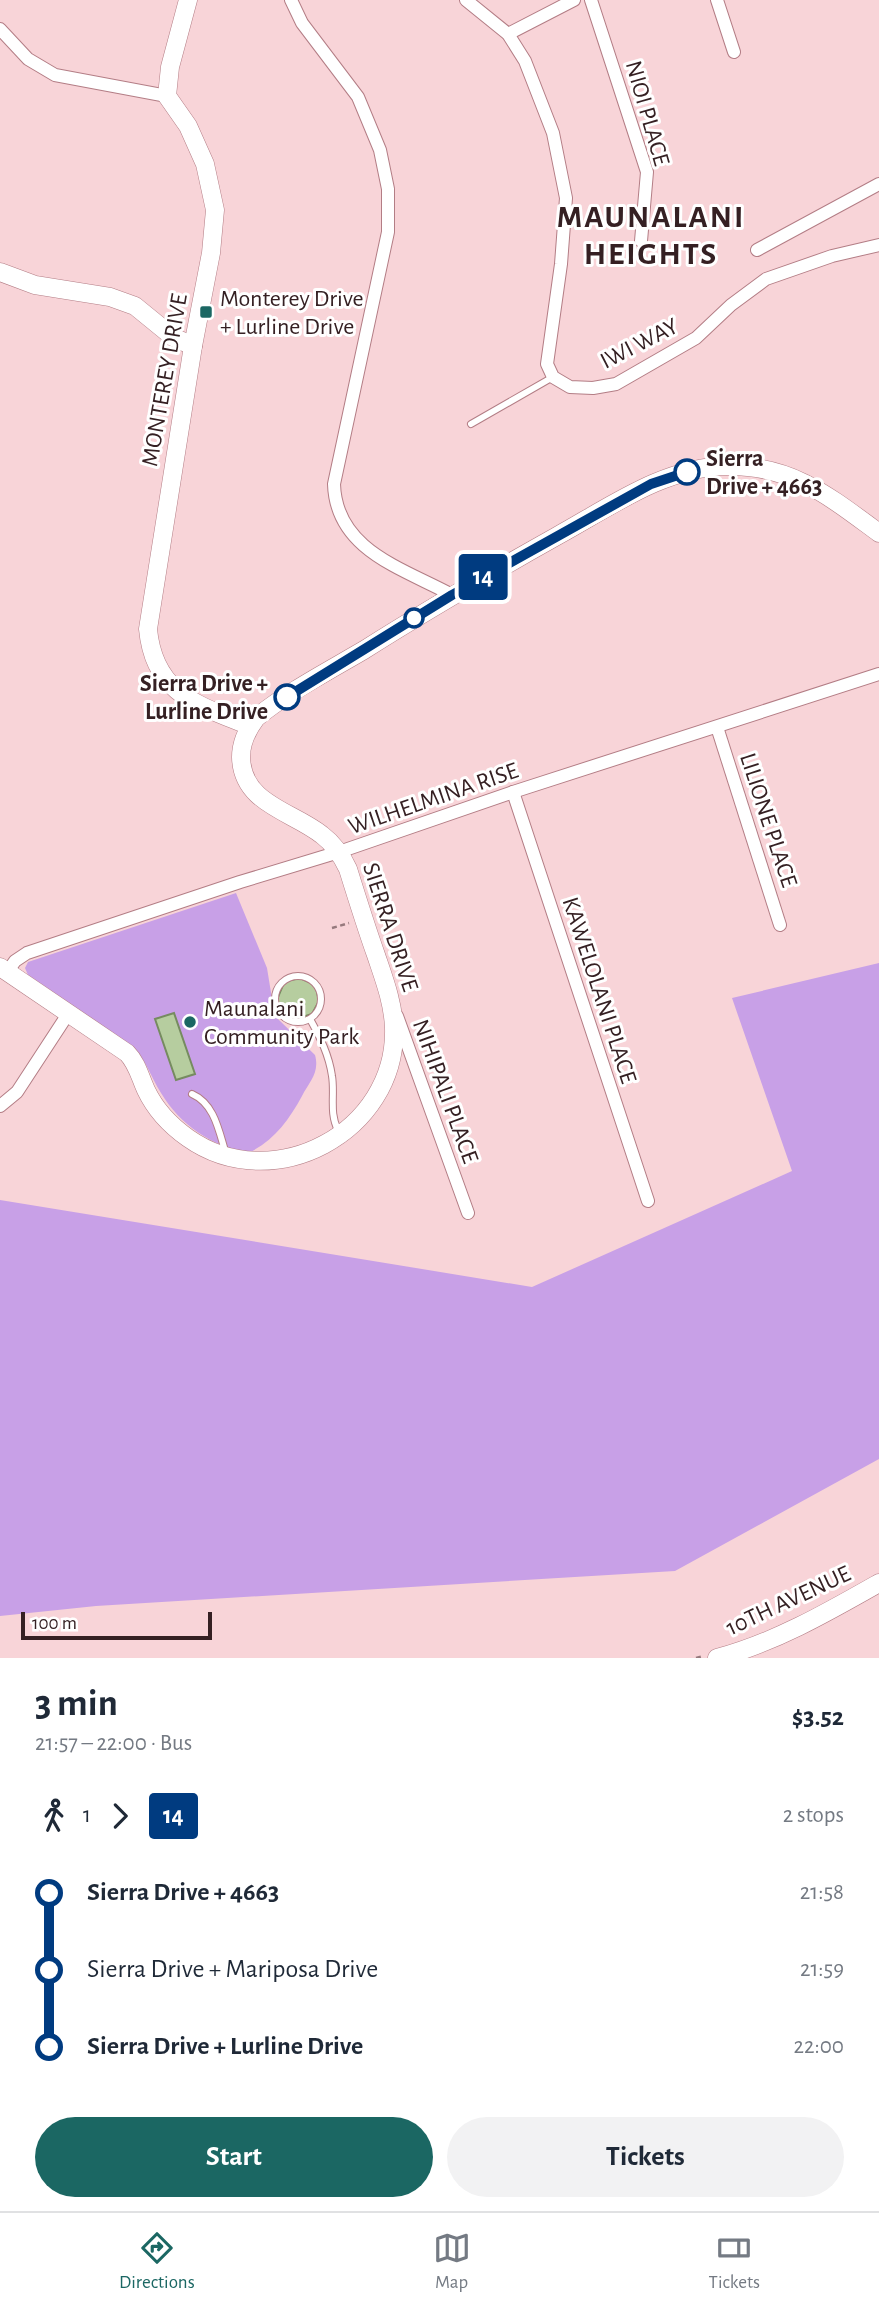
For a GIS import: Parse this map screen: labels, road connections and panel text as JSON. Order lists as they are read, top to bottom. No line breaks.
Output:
{"streets":{"street":["NIOI PLACE","IWI WAY","MONTEREY DRIVE","WILHELMINA RISE","LILIONE PLACE","SIERRA DRIVE","KAWELOLANI PLACE","NIHIPALI PLACE","10TH AVENUE"]},"crossings":[["MONTEREY DRIVE","SIERRA DRIVE"],["WILHELMINA RISE","LILIONE PLACE"],["WILHELMINA RISE","SIERRA DRIVE"],["WILHELMINA RISE","KAWELOLANI PLACE"],["SIERRA DRIVE","NIHIPALI PLACE"]],"districts":["MAUNALANI HEIGHTS"],"places":{"transit":["Monterey Drive + Lurline Drive"],"other":["Sierra Drive + 4663","Sierra Drive + Lurline Drive","Maunalani Community Park"]},"lines":["bus line 14"],"scale_bar":"100 m","page":{"on_map":"14","scale":"100 m","heading":["3 min","21:57 – 22:00 · Bus","$3.52"],"legs":["1","14","2 stops"],"list":[{"name":"Sierra Drive + 4663","value":"21:58"},{"name":"Sierra Drive + Mariposa Drive","value":"21:59"},{"name":"Sierra Drive + Lurline Drive","value":"22:00"}],"buttons":["Start","Tickets"],"tabs":["Directions","Map","Tickets"]}}
